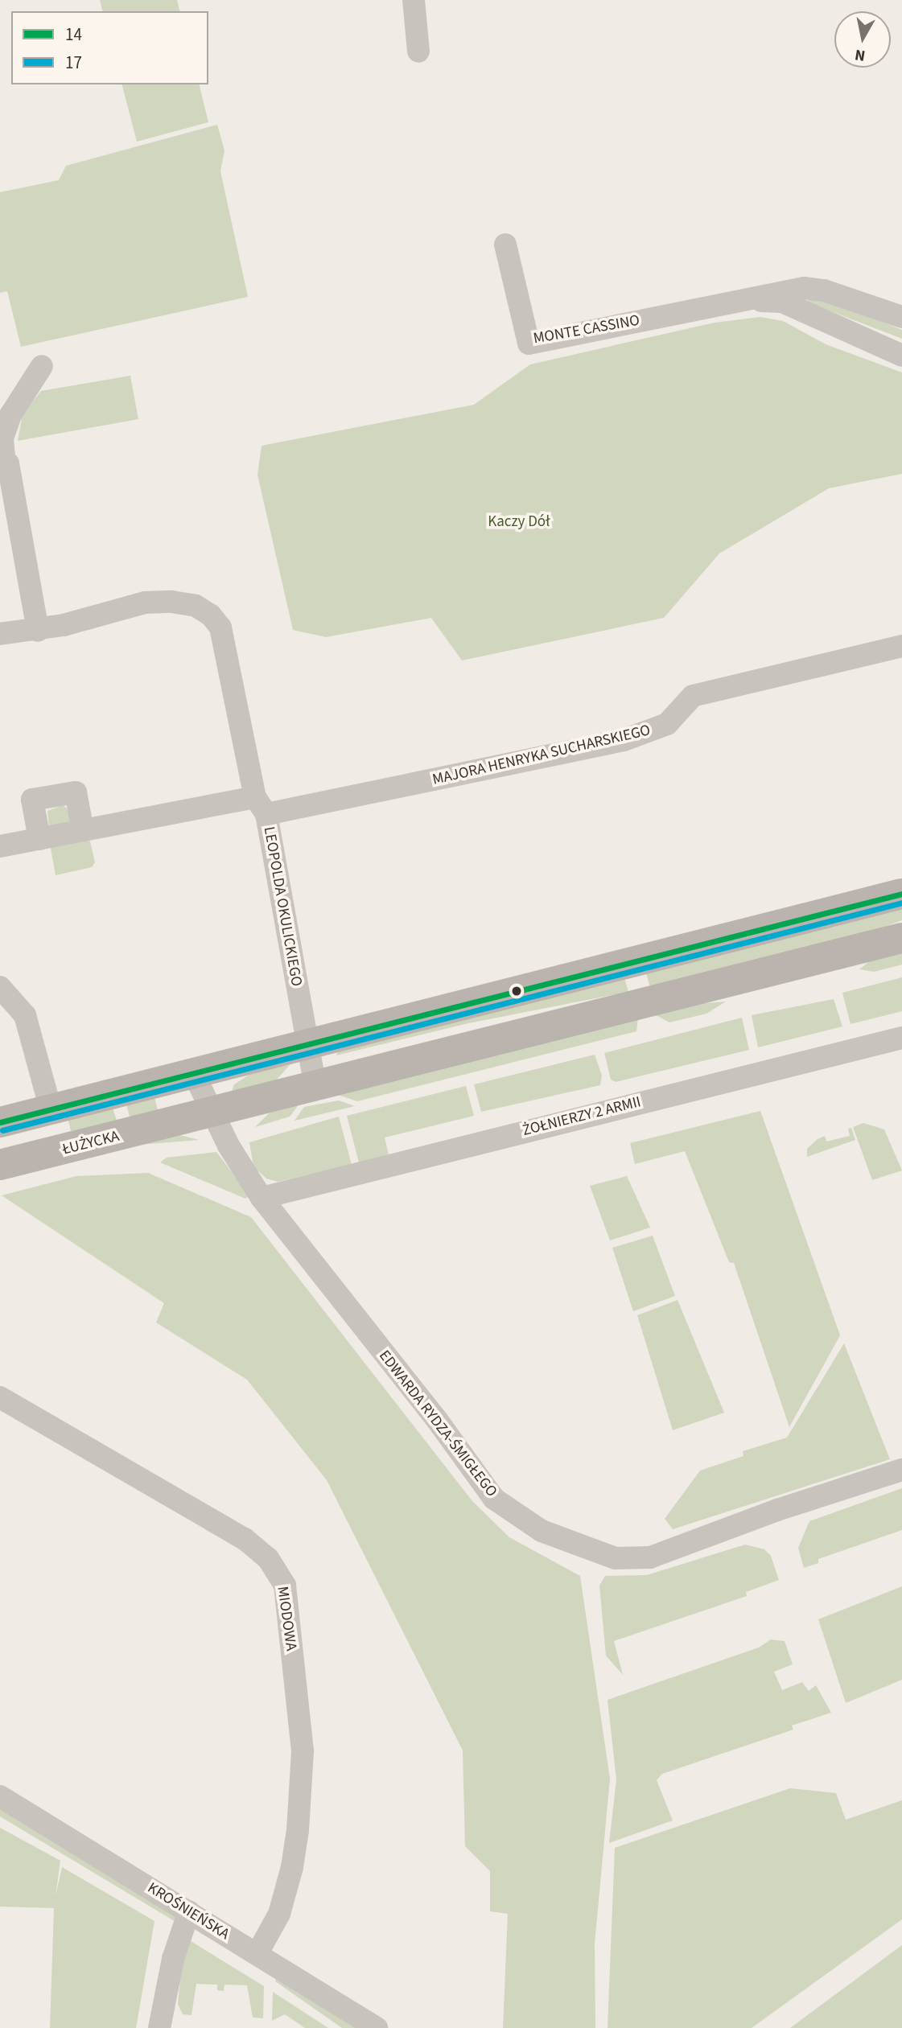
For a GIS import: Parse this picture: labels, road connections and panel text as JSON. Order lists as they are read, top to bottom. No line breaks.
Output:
{"streets":{"main road":["ŁUŻYCKA"],"street":["MONTE CASSINO","MAJORA HENRYKA SUCHARSKIEGO","LEOPOLDA OKULICKIEGO","ŻOŁNIERZY 2 ARMII","EDWARDA RYDZA-ŚMIGŁEGO","MIODOWA","KROŚNIEŃSKA"]},"crossings":[["MAJORA HENRYKA SUCHARSKIEGO","LEOPOLDA OKULICKIEGO"],["LEOPOLDA OKULICKIEGO","ŁUŻYCKA"],["ŻOŁNIERZY 2 ARMII","EDWARDA RYDZA-ŚMIGŁEGO"],["ŁUŻYCKA","EDWARDA RYDZA-ŚMIGŁEGO"],["MIODOWA","KROŚNIEŃSKA"]],"parks":["Kaczy Dół"],"lines":["transit line 14","transit line 17"],"legend":["14","17"],"north":"bottom"}
